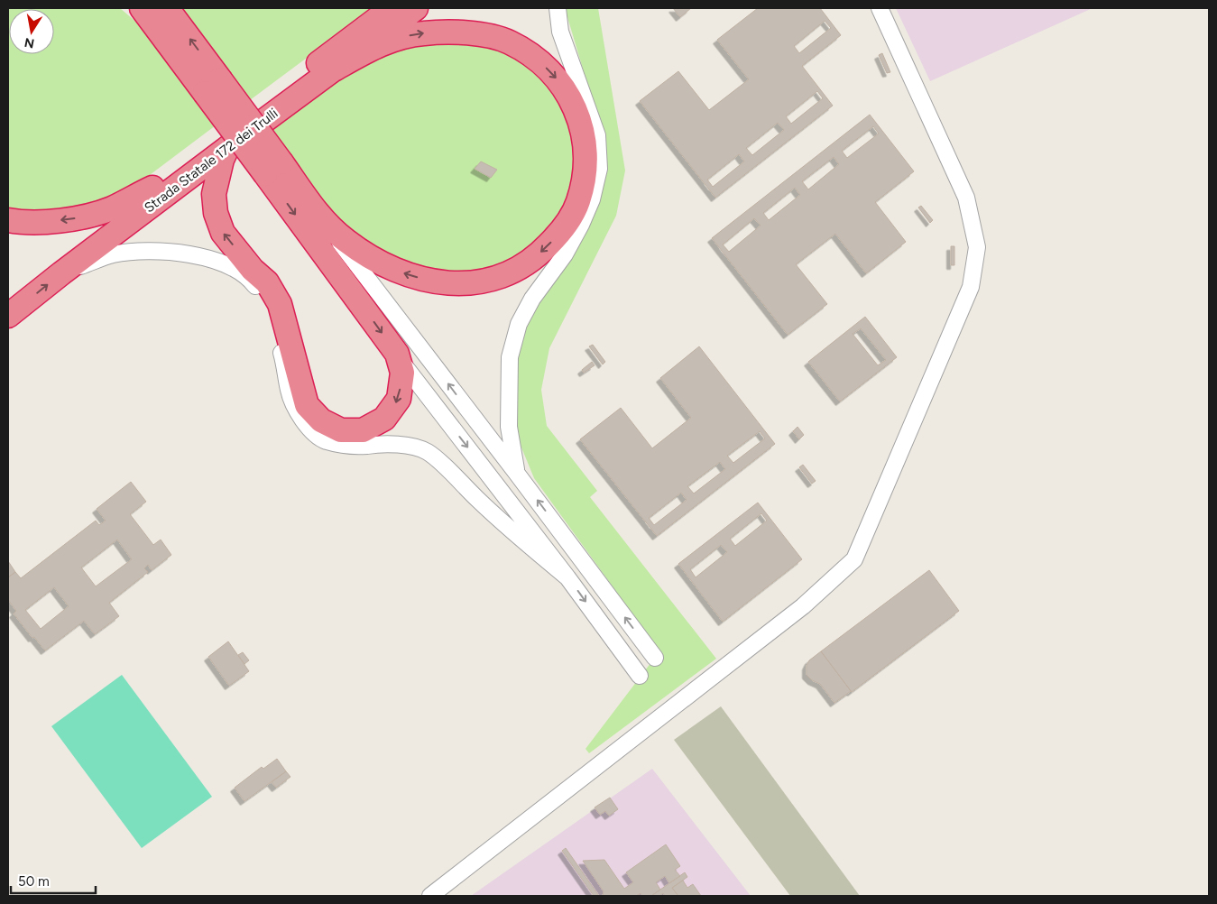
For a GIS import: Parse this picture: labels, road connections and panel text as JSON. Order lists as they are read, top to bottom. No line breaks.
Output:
{"streets":{"highway":["Strada Statale 172 dei Trulli"]},"scale_bar":"50 m","north":"bottom"}
